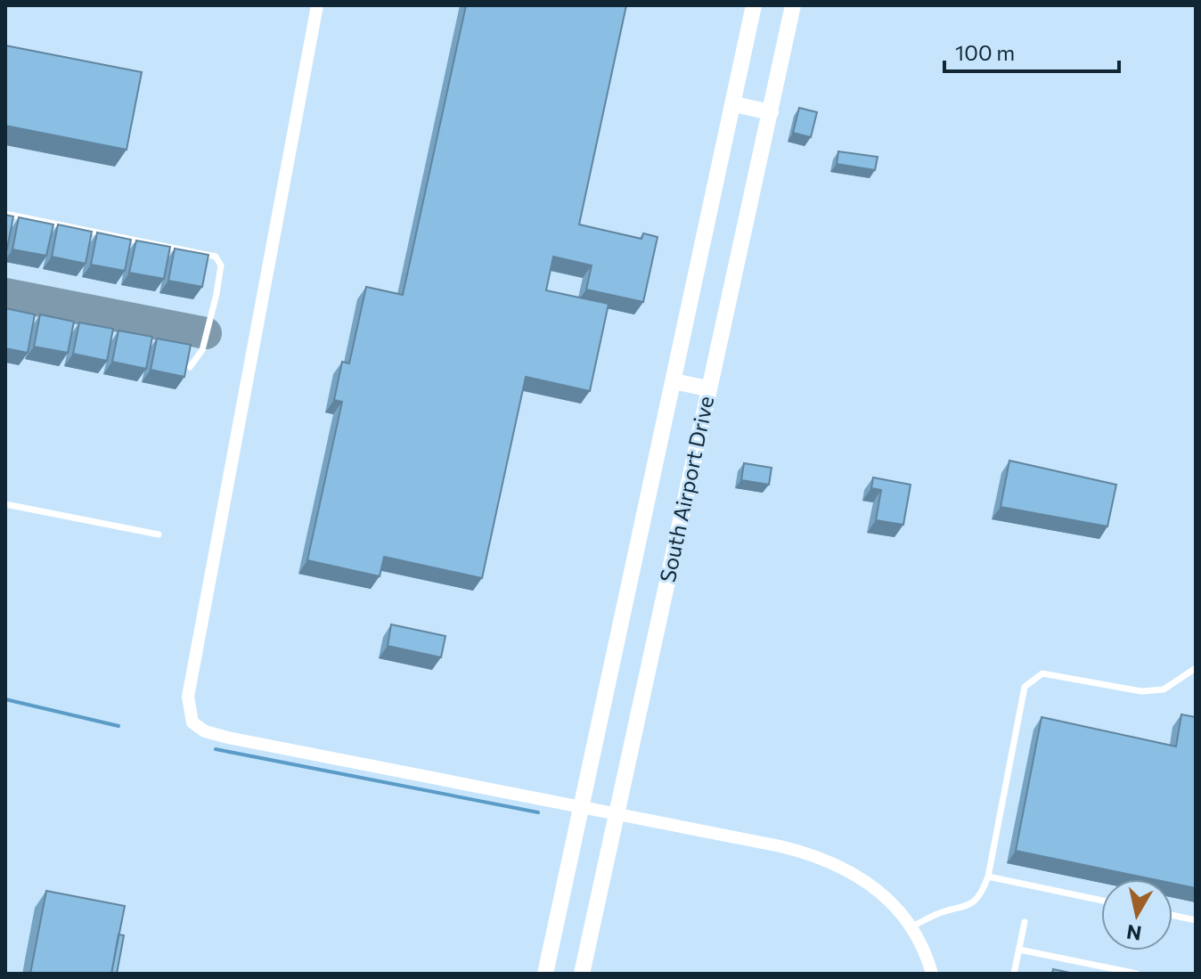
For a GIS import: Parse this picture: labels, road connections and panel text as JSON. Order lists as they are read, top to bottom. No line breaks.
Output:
{"streets":{"main road":["South Airport Drive"]},"scale_bar":"100 m","north":"bottom"}
